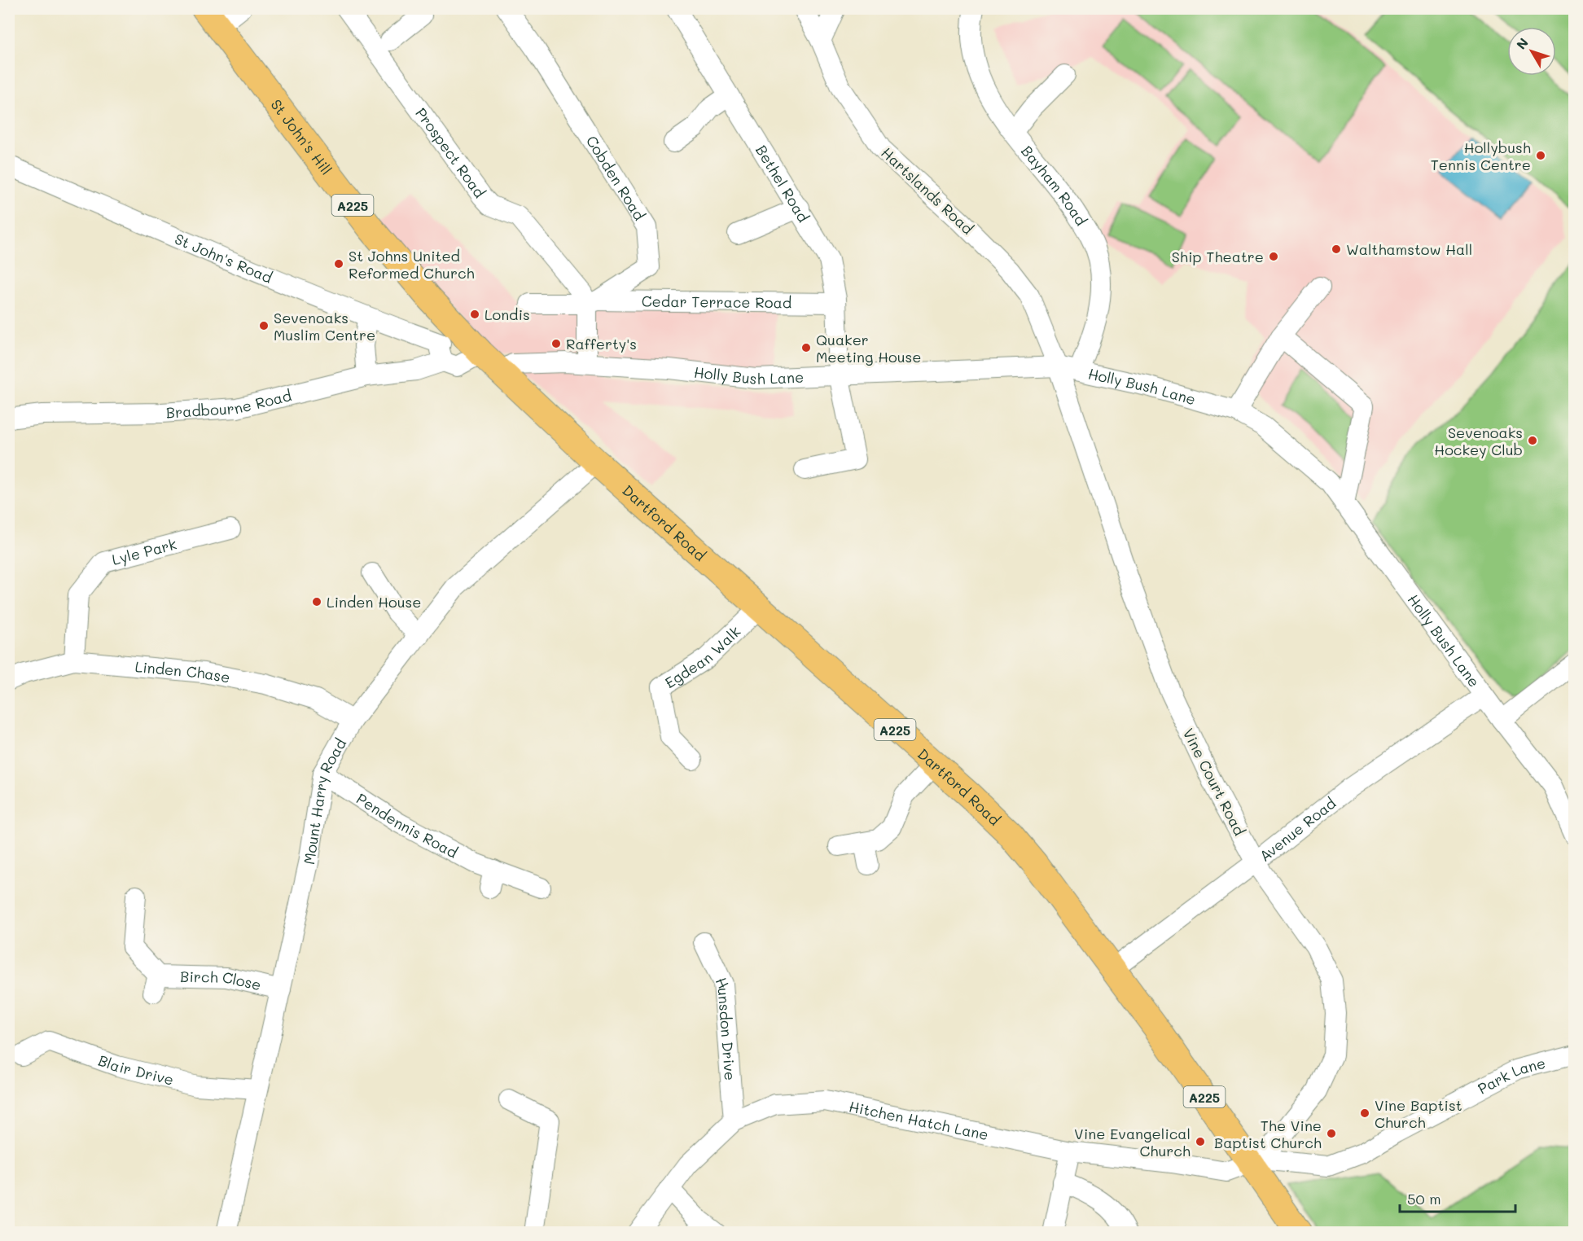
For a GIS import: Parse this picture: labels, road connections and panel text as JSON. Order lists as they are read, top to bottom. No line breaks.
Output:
{"streets":{"main road":["St John's Hill","A225","Dartford Road"],"street":["Prospect Road","Cobden Road","Bethel Road","Bayham Road","Hartslands Road","St John's Road","Cedar Terrace Road","Holly Bush Lane","Bradbourne Road","Lyle Park","Egdean Walk","Linden Chase","Vine Court Road","Mount Harry Road","Pendennis Road","Avenue Road","Birch Close","Hunsdon Drive","Blair Drive","Park Lane","Hitchen Hatch Lane"]},"crossings":[["St John's Hill","St John's Road"],["St John's Hill","Holly Bush Lane"],["St John's Hill","Bradbourne Road"],["St John's Hill","Dartford Road"],["Prospect Road","Cobden Road"],["Prospect Road","Cedar Terrace Road"],["Cobden Road","Cedar Terrace Road"],["Bethel Road","Cedar Terrace Road"],["Bethel Road","Holly Bush Lane"],["Bayham Road","Holly Bush Lane"],["Hartslands Road","Holly Bush Lane"],["Hartslands Road","Vine Court Road"],["St John's Road","Bradbourne Road"],["Holly Bush Lane","Dartford Road"],["Holly Bush Lane","Vine Court Road"],["Holly Bush Lane","Avenue Road"],["Dartford Road","Egdean Walk"],["Dartford Road","Vine Court Road"],["Dartford Road","Mount Harry Road"],["Dartford Road","Avenue Road"],["Dartford Road","Park Lane"],["Dartford Road","Hitchen Hatch Lane"],["Lyle Park","Linden Chase"],["Linden Chase","Mount Harry Road"],["Vine Court Road","Avenue Road"],["Vine Court Road","Park Lane"],["Vine Court Road","Hitchen Hatch Lane"],["Mount Harry Road","Pendennis Road"],["Mount Harry Road","Birch Close"],["Mount Harry Road","Blair Drive"],["Hunsdon Drive","Hitchen Hatch Lane"],["Park Lane","Hitchen Hatch Lane"]],"places":["Hollybush Tennis Centre","Walthamstow Hall","Ship Theatre","St Johns United Reformed Church","Londis","Sevenoaks Muslim Centre","Rafferty's","Quaker Meeting House","Sevenoaks Hockey Club","Linden House","Vine Baptist Church","The Vine Baptist Church","Vine Evangelical Church"],"scale_bar":"50 m","north":"top left"}
